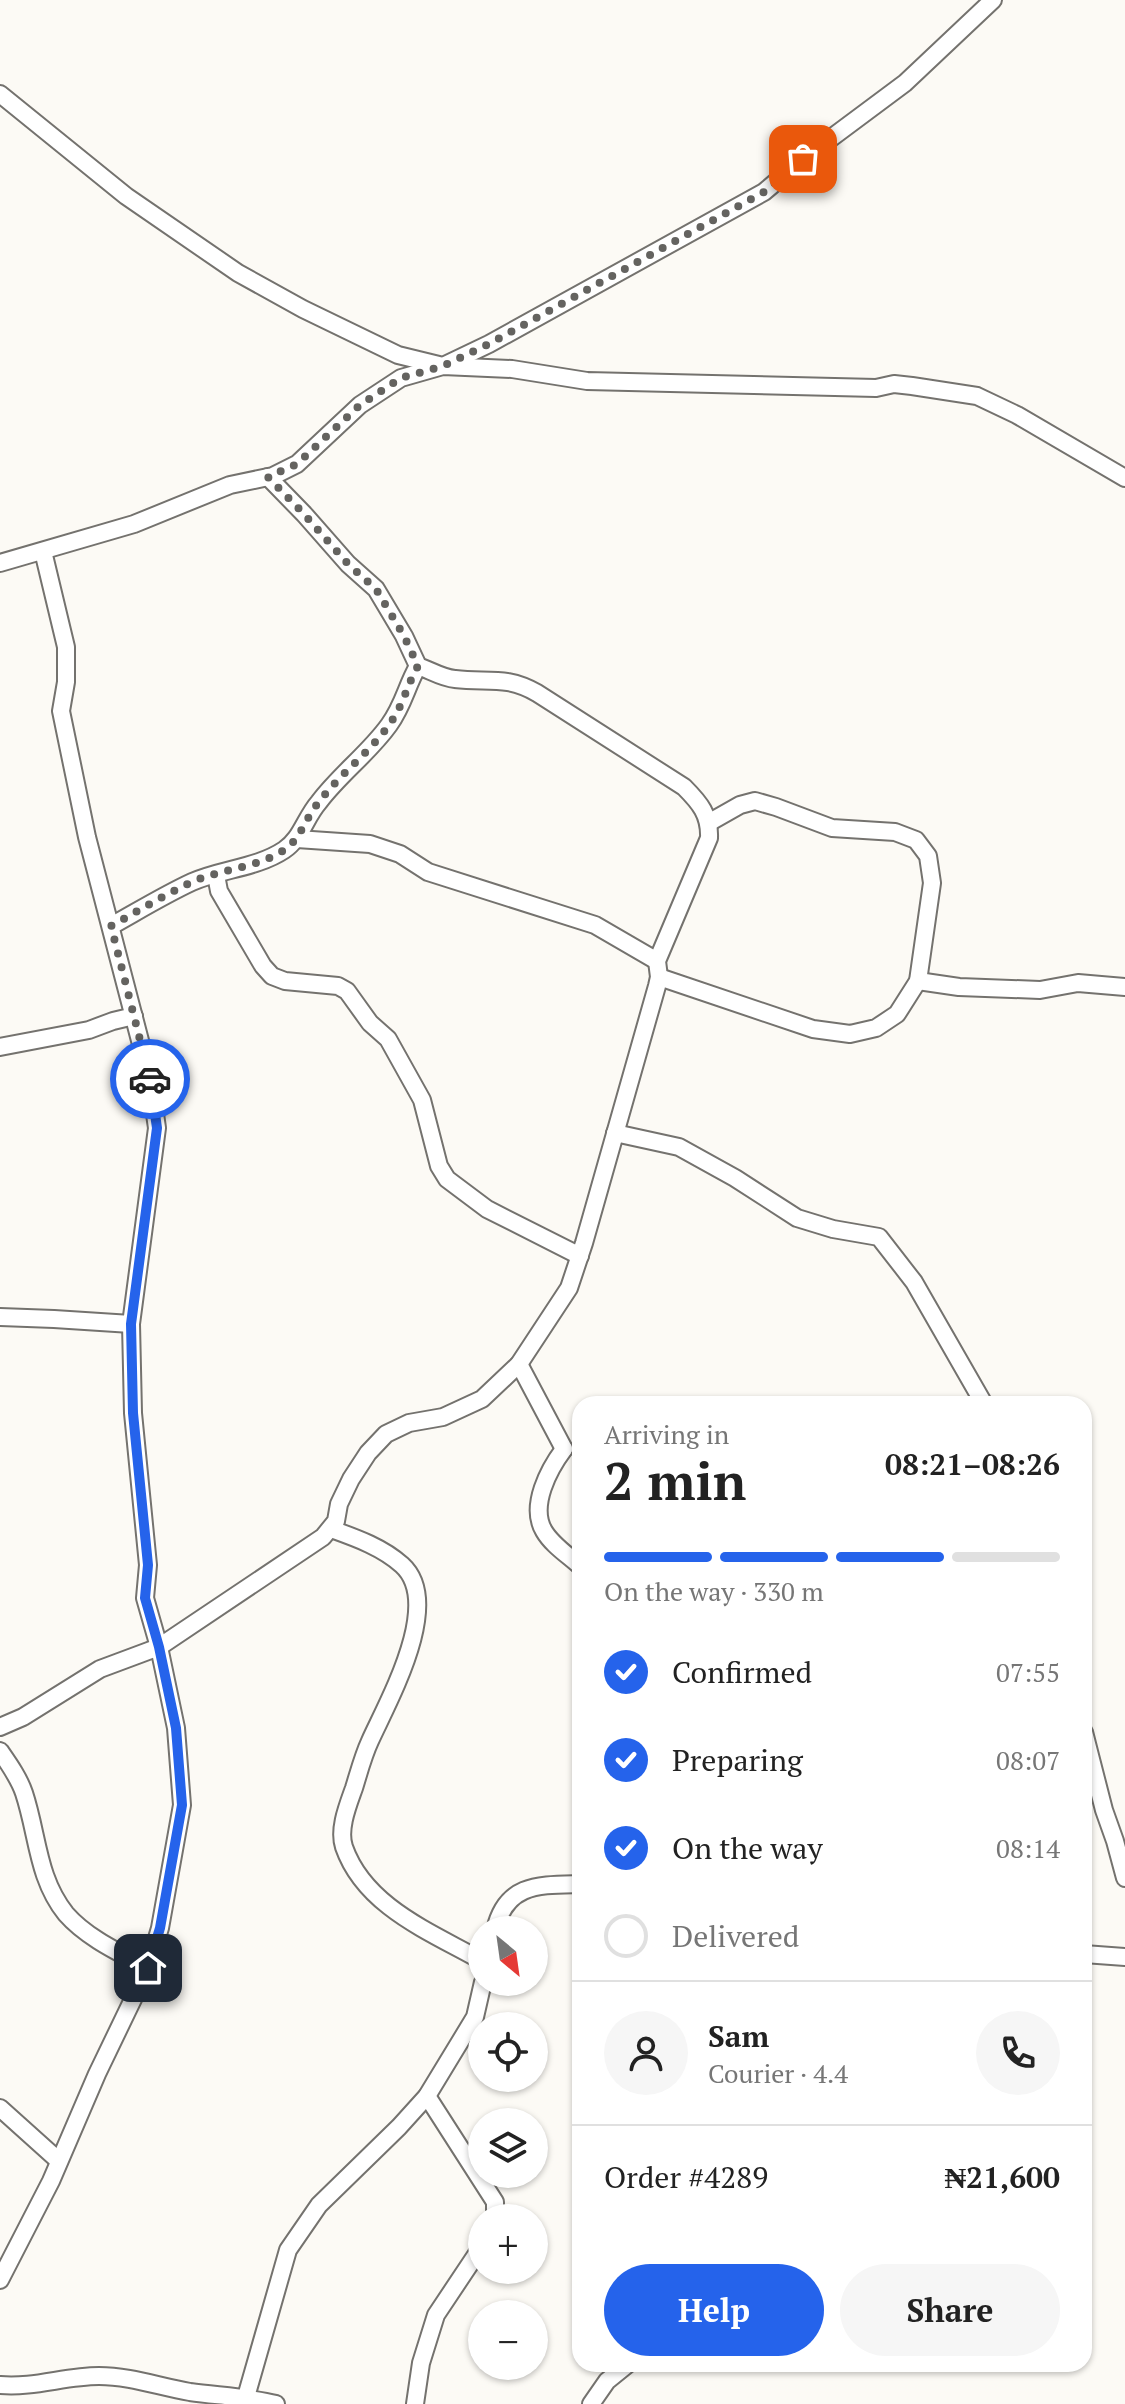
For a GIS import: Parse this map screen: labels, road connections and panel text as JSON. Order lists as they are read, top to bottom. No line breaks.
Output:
{"north":"bottom right","page":{"heading":["2 min","Arriving in","08:21–08:26"],"panel":["Sam","Courier · 4.4","Order #4289","₦21,600"],"bar":"On the way · 330 m","list":[["Confirmed","07:55"],["Preparing","08:07"],["On the way","08:14"],"Delivered"],"map_buttons":["+","−"],"buttons":["Help","Share"]}}
